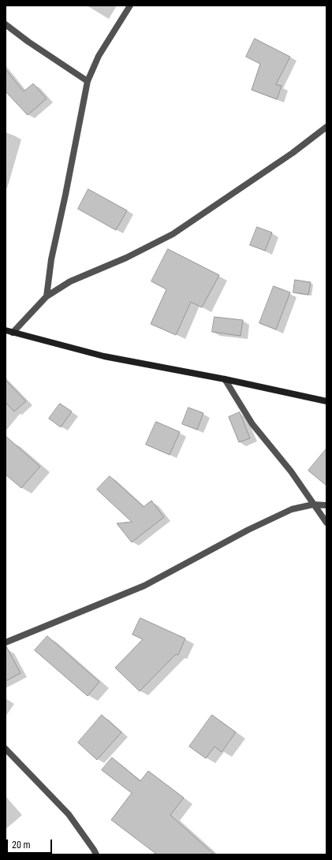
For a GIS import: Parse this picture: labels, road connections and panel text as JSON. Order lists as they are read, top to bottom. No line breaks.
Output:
{"scale_bar":"20 m"}
